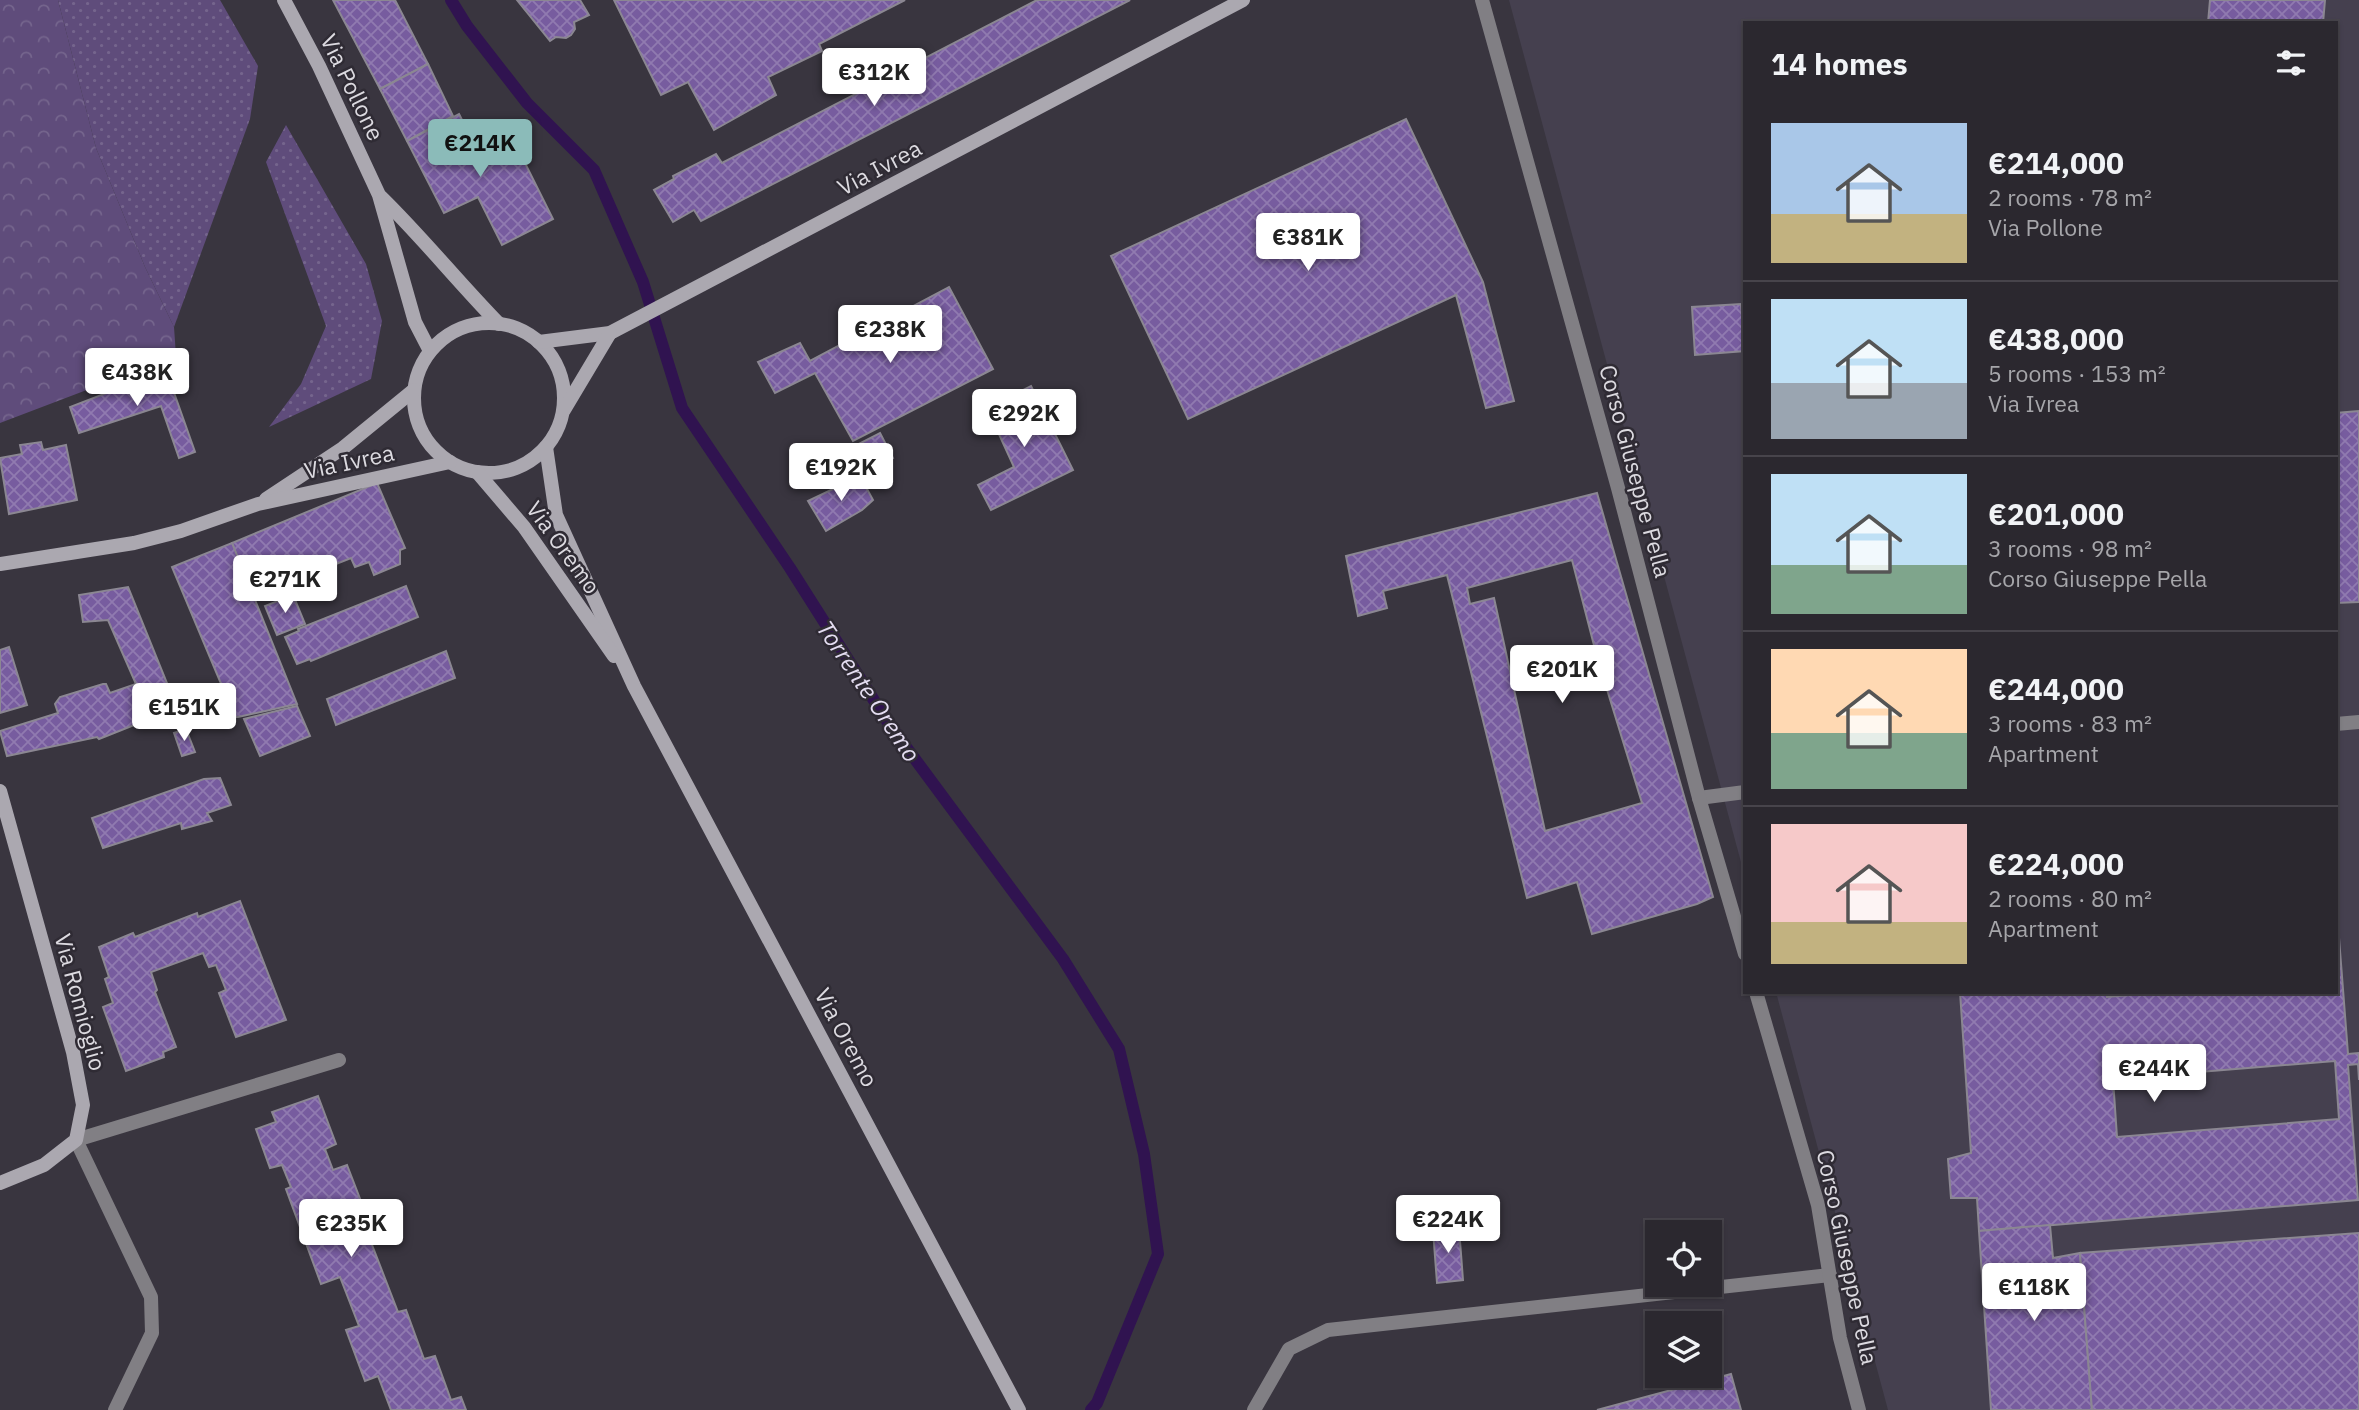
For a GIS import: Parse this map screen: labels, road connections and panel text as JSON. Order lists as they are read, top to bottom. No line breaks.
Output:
{"streets":{"main road":["Via Pollone","Via Ivrea","Via Oremo","Via Romioglio"],"street":["Corso Giuseppe Pella"]},"crossings":[["Via Pollone","Via Ivrea"],["Via Pollone","Via Oremo"],["Via Ivrea","Via Oremo"]],"water":["Torrente Oremo"],"page":{"heading":"14 homes","price":["€312K","€214K","€381K","€238K","€438K","€292K","€192K","€271K","€201K","€151K","€244K","€224K","€235K","€118K"],"list":[{"name":"€214,000","note":"2 rooms · 78 m² · Via Pollone"},{"name":"€438,000","note":"5 rooms · 153 m² · Via Ivrea"},{"name":"€201,000","note":"3 rooms · 98 m² · Corso Giuseppe Pella"},{"name":"€244,000","note":"3 rooms · 83 m² · Apartment"},{"name":"€224,000","note":"2 rooms · 80 m² · Apartment"}]}}
